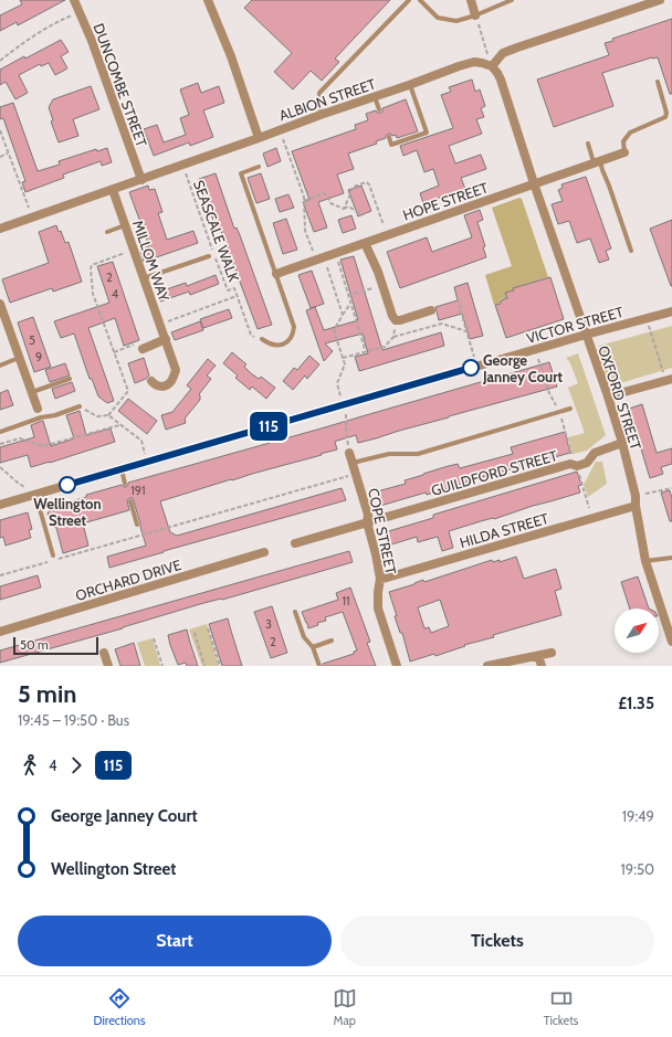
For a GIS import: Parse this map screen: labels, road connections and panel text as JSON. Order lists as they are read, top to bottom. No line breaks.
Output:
{"streets":{"street":["DUNCOMBE STREET","ALBION STREET","HOPE STREET","MILLOM WAY","VICTOR STREET","OXFORD STREET","GUILDFORD STREET","HILDA STREET","COPE STREET","ORCHARD DRIVE"],"path":["SEASCALE WALK"]},"crossings":[["DUNCOMBE STREET","ALBION STREET"],["ALBION STREET","SEASCALE WALK"],["ALBION STREET","MILLOM WAY"],["ALBION STREET","OXFORD STREET"],["HOPE STREET","OXFORD STREET"],["SEASCALE WALK","MILLOM WAY"],["VICTOR STREET","OXFORD STREET"],["OXFORD STREET","GUILDFORD STREET"],["OXFORD STREET","HILDA STREET"],["GUILDFORD STREET","COPE STREET"],["HILDA STREET","COPE STREET"]],"places":["George Janney Court","Wellington Street"],"lines":["bus line 115"],"house_numbers":["2","4","5","9","191","11","3","2"],"scale_bar":"50 m","north":"top right","page":{"on_map":"115","scale":"50 m","heading":["5 min","19:45 – 19:50 · Bus","£1.35"],"legs":["4","115"],"list":[{"name":"George Janney Court","value":"19:49"},{"name":"Wellington Street","value":"19:50"}],"buttons":["Start","Tickets"],"tabs":["Directions","Map","Tickets"]}}
